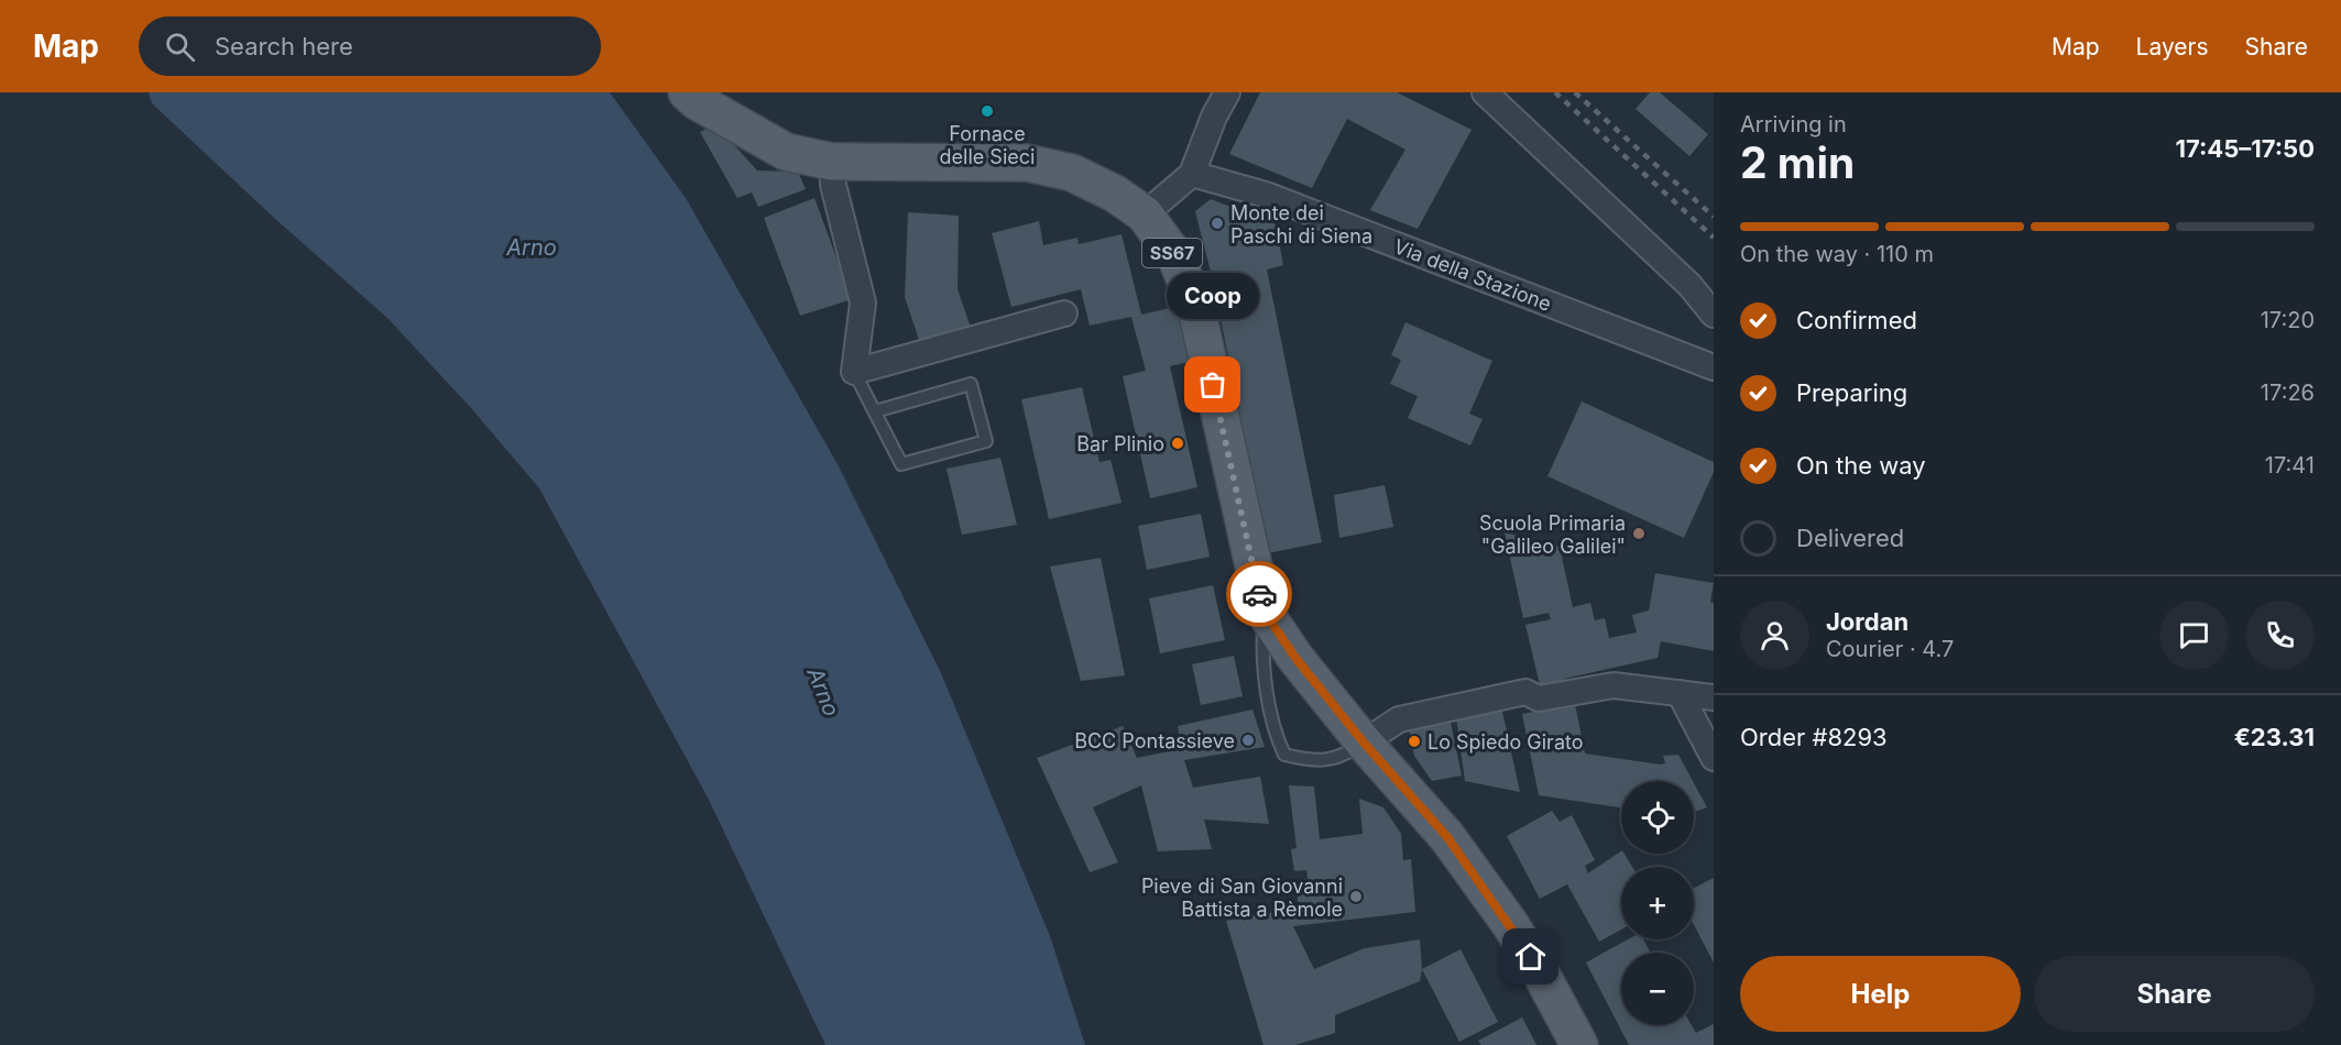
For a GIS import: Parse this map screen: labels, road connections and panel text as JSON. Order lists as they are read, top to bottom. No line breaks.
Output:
{"streets":{"main road":["SS67"],"street":["Via della Stazione"]},"water":["Arno"],"places":["Fornace delle Sieci","Monte dei Paschi di Siena","Coop","Bar Plinio","Scuola Primaria \"Galileo Galilei\"","BCC Pontassieve","Lo Spiedo Girato","Pieve di San Giovanni Battista a Rèmole"],"page":{"header":"Map","search":"Search here","nav":["Map","Layers","Share"],"heading":["2 min","Arriving in","17:45–17:50"],"panel":["Jordan","Courier · 4.7","Order #8293","€23.31"],"bar":"On the way · 110 m","bubble":"Coop","list":[["Confirmed","17:20"],["Preparing","17:26"],["On the way","17:41"],"Delivered"],"map_buttons":["+","−"],"buttons":["Help","Share"]}}
